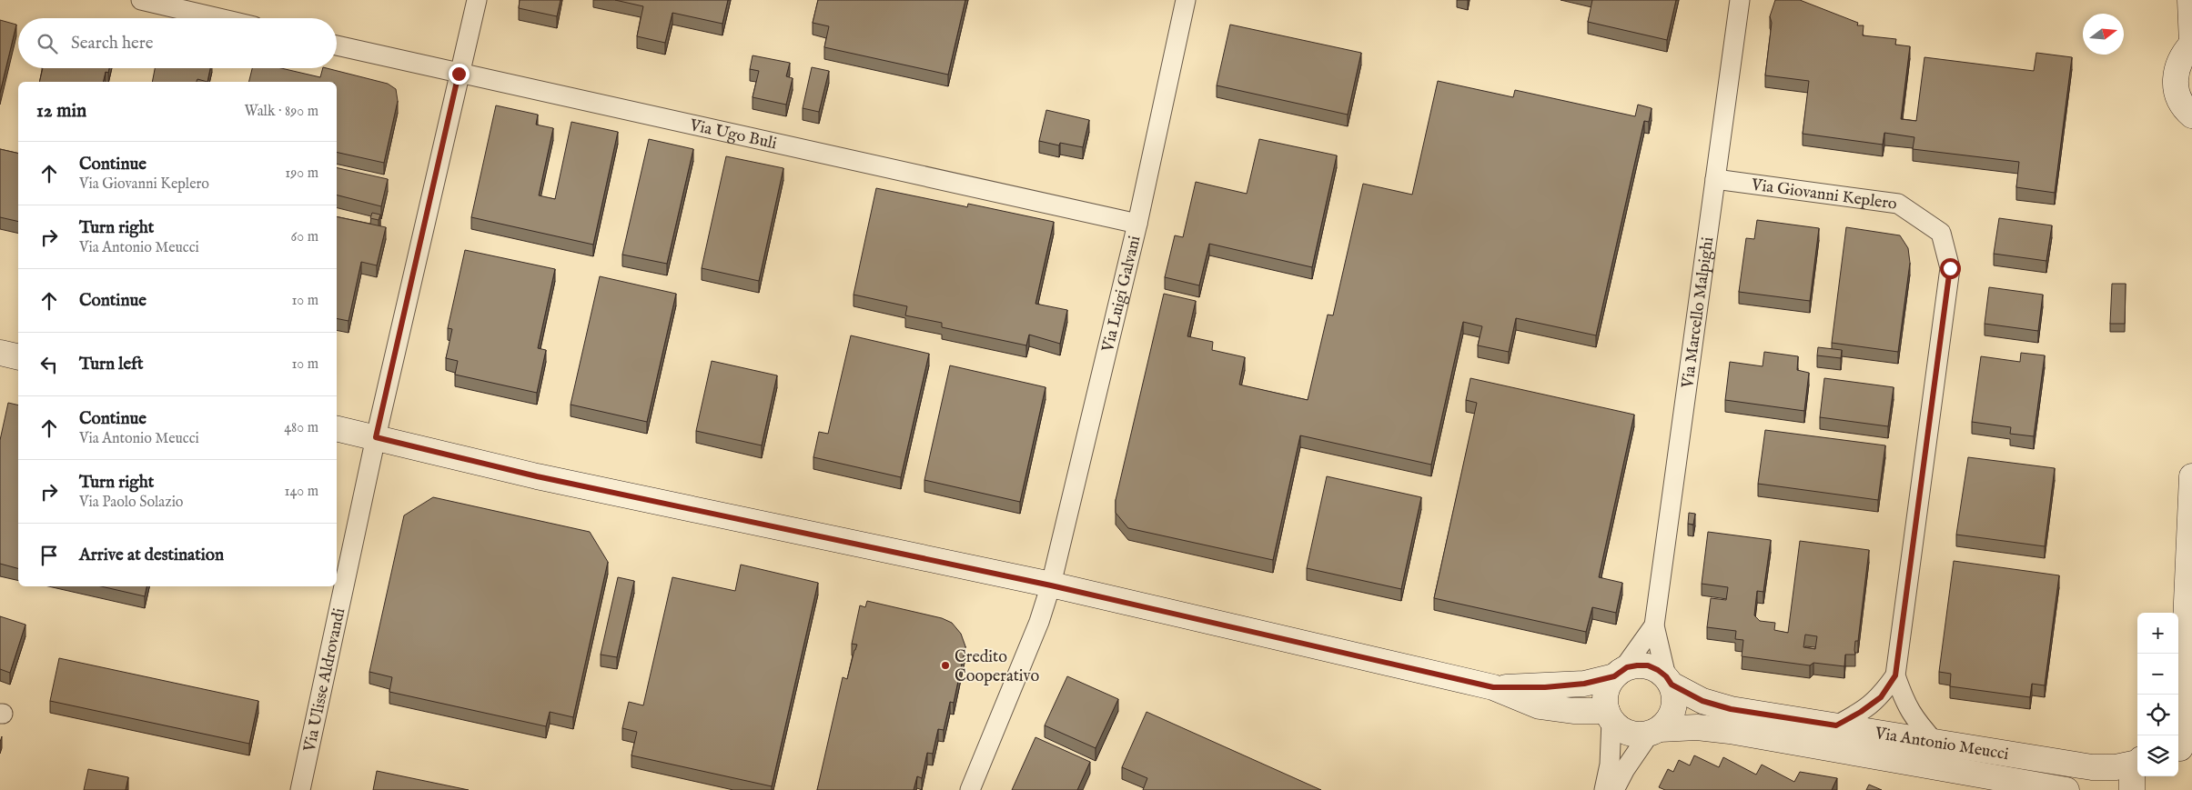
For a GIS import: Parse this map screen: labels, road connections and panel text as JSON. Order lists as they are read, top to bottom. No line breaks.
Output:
{"streets":{"street":["Via Ugo Buli","Via Giovanni Keplero","Via Luigi Galvani","Via Marcello Malpighi","Via Ulisse Aldrovandi","Via Antonio Meucci"]},"crossings":[["Via Ugo Buli","Via Luigi Galvani"],["Via Ugo Buli","Via Ulisse Aldrovandi"],["Via Giovanni Keplero","Via Marcello Malpighi"],["Via Giovanni Keplero","Via Antonio Meucci"],["Via Marcello Malpighi","Via Antonio Meucci"]],"places":["Credito Cooperativo"],"north":"right","page":{"search":"Search here","heading":["12 min","Walk · 890 m"],"list":[["Continue","Via Giovanni Keplero","190 m"],["Turn right","Via Antonio Meucci","60 m"],["Continue","10 m"],["Turn left","10 m"],["Continue","Via Antonio Meucci","480 m"],["Turn right","Via Paolo Solazio","140 m"],"Arrive at destination"],"map_buttons":["+","−"]}}
